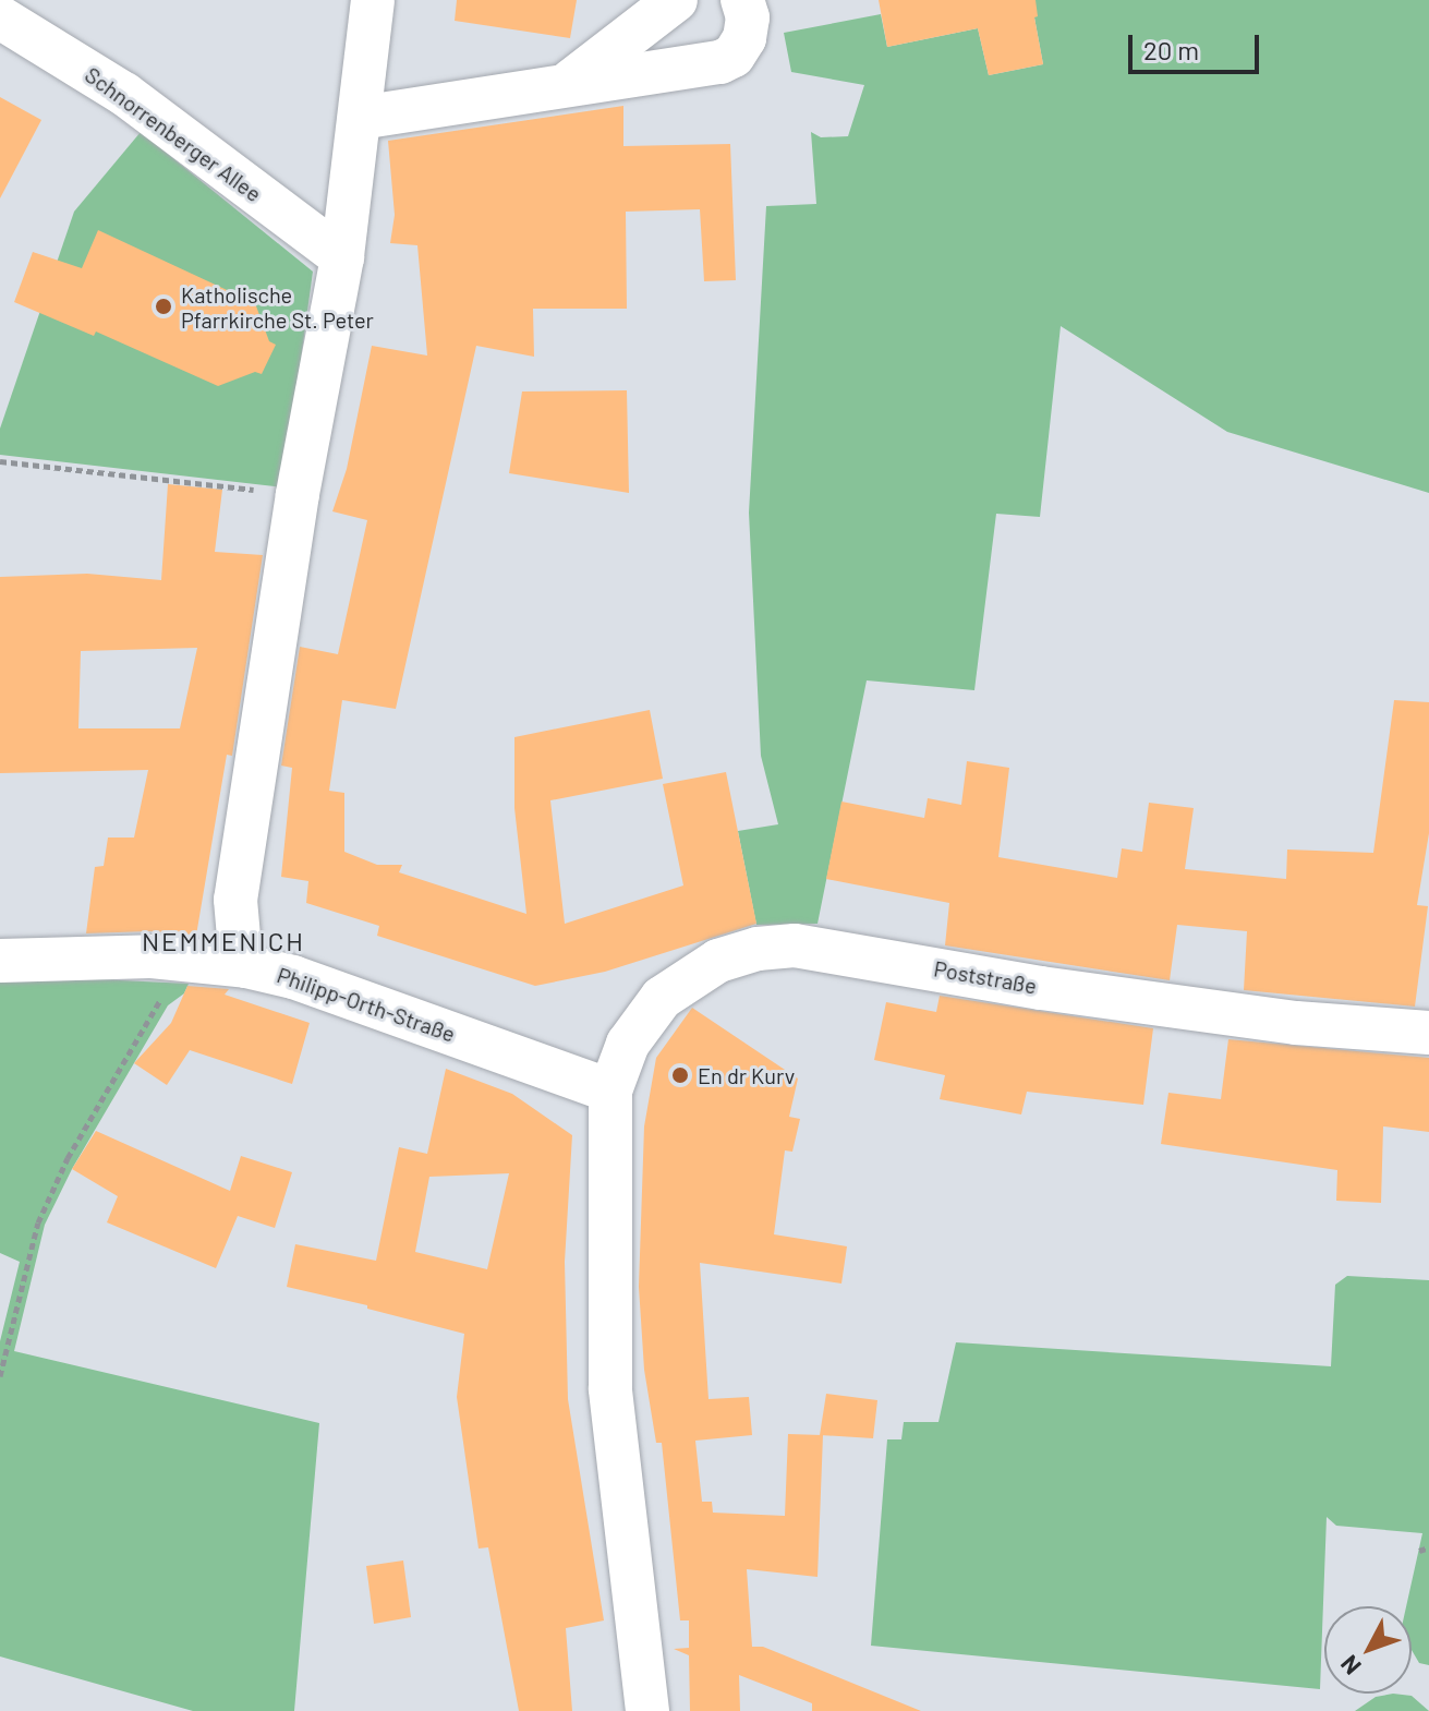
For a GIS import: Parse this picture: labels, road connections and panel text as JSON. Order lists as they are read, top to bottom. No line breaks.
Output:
{"streets":{"street":["Schnorrenberger Allee","Poststraße","Philipp-Orth-Straße"]},"crossings":[["Schnorrenberger Allee","Philipp-Orth-Straße"],["Poststraße","Philipp-Orth-Straße"]],"districts":["NEMMENICH"],"places":["Katholische Pfarrkirche St. Peter","En dr Kurv"],"scale_bar":"20 m","north":"bottom left"}
